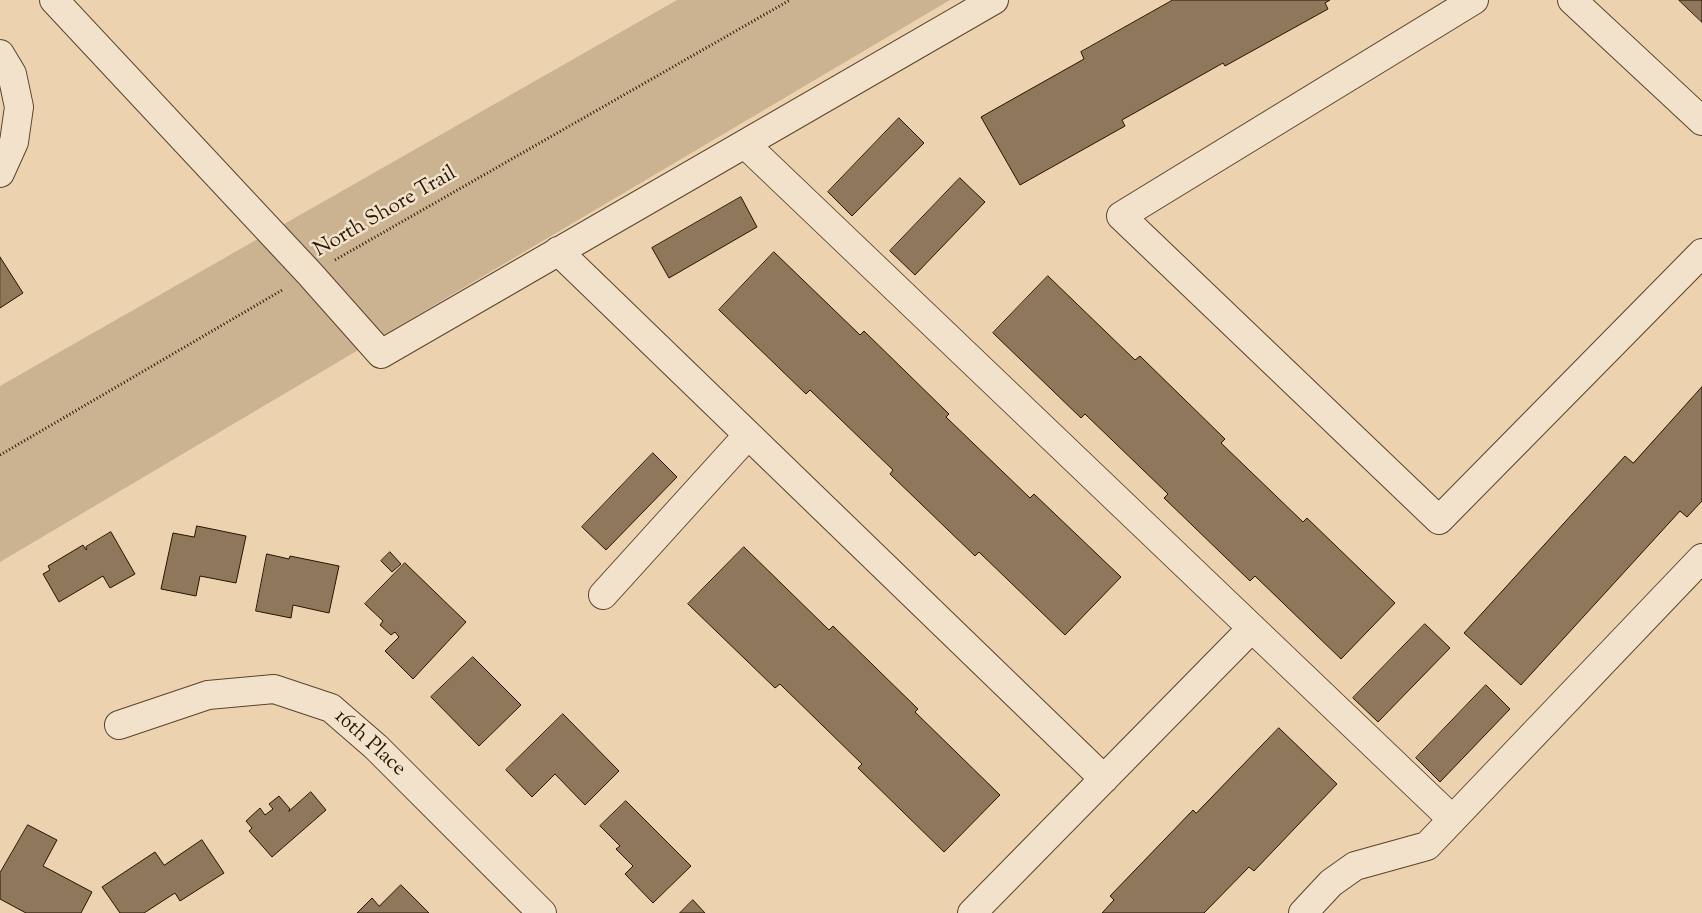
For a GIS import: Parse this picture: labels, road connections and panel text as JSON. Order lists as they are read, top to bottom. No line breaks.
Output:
{"streets":{"street":["16th Place"],"path":["North Shore Trail"]}}
